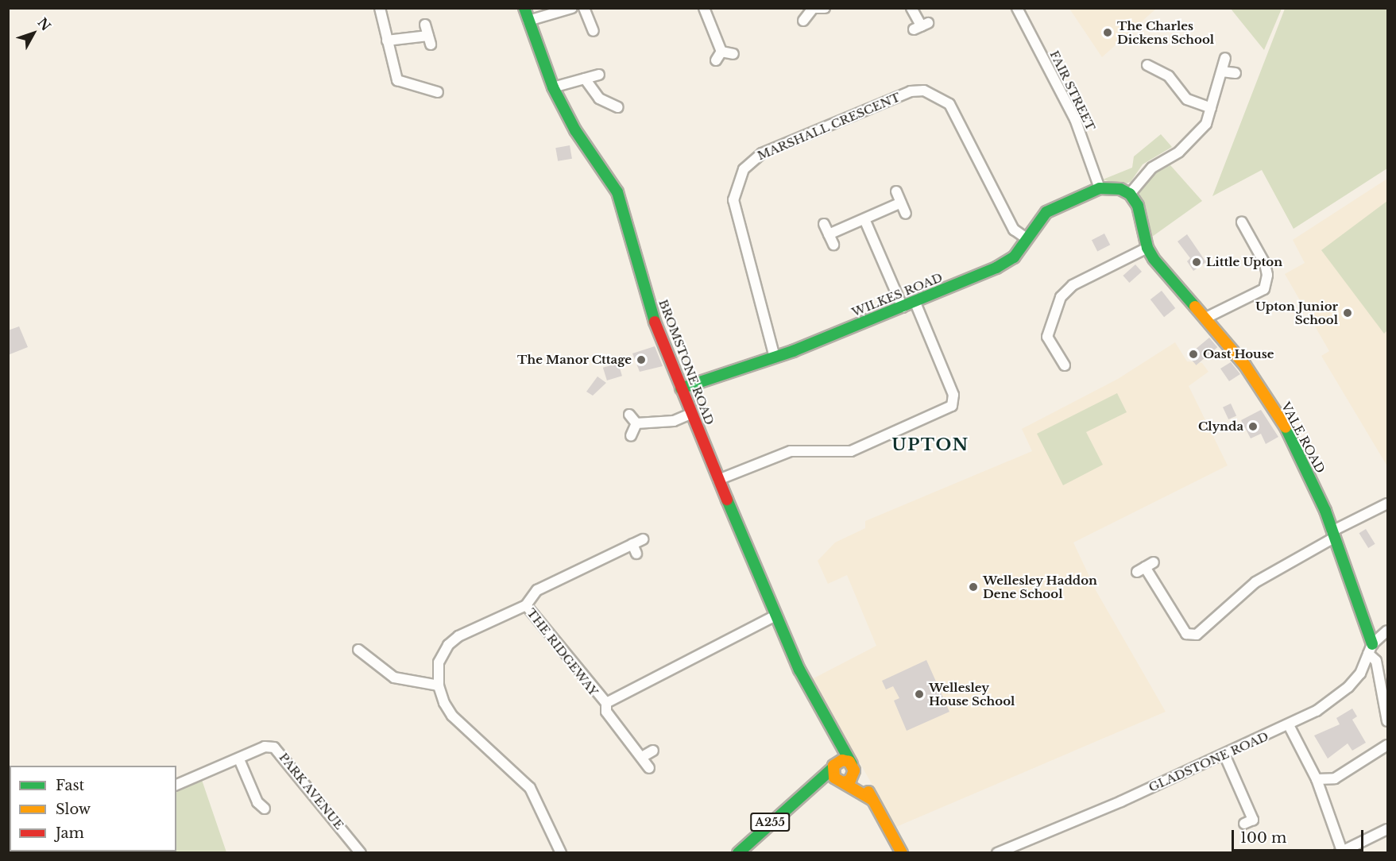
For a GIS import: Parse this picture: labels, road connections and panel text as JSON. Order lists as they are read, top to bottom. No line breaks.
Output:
{"streets":{"street":["FAIR STREET","MARSHALL CRESCENT","WILKES ROAD","BROMSTONE ROAD","VALE ROAD","THE RIDGEWAY","GLADSTONE ROAD","PARK AVENUE","A255"]},"crossings":[["FAIR STREET","WILKES ROAD"],["MARSHALL CRESCENT","WILKES ROAD"],["WILKES ROAD","BROMSTONE ROAD"],["BROMSTONE ROAD","THE RIDGEWAY"],["BROMSTONE ROAD","A255"],["VALE ROAD","GLADSTONE ROAD"]],"districts":["UPTON"],"places":["The Charles Dickens School","Little Upton","Upton Junior School","Oast House","The Manor Cttage","Clynda","Wellesley Haddon Dene School","Wellesley House School"],"legend":["Fast","Slow","Jam"],"scale_bar":"100 m","north":"top right"}
